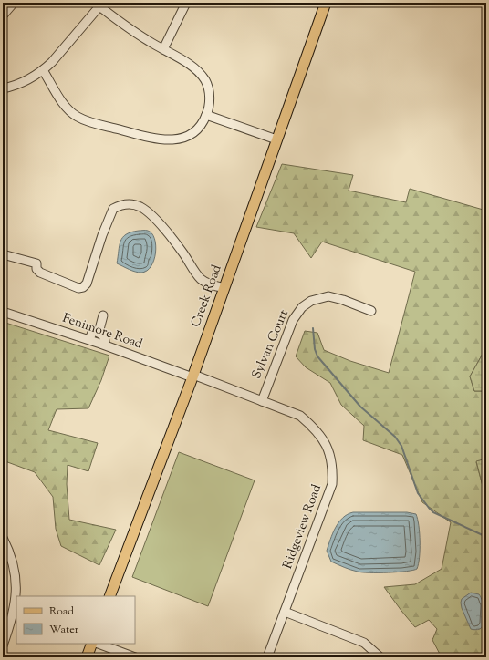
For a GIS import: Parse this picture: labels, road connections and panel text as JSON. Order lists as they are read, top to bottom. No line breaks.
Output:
{"streets":{"main road":["Creek Road"],"street":["Fenimore Road","Sylvan Court","Ridgeview Road"]},"crossings":[["Creek Road","Fenimore Road"],["Creek Road","Ridgeview Road"],["Fenimore Road","Ridgeview Road"],["Sylvan Court","Ridgeview Road"]],"legend":["Road","Water"]}
